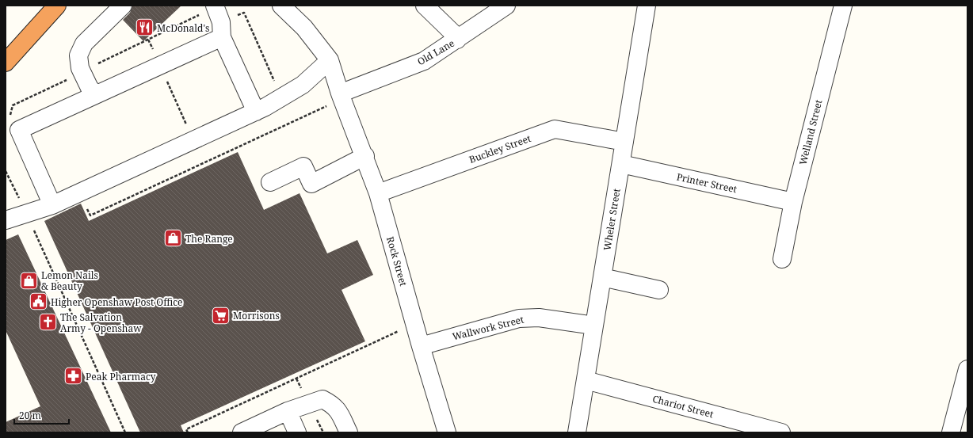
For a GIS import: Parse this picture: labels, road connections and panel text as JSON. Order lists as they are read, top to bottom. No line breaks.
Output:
{"streets":{"street":["Old Lane","Welland Street","Buckley Street","Printer Street","Wheler Street","Rock Street","Wallwork Street","Chariot Street"]},"crossings":[["Old Lane","Rock Street"],["Welland Street","Printer Street"],["Buckley Street","Wheler Street"],["Buckley Street","Rock Street"],["Printer Street","Wheler Street"],["Wheler Street","Wallwork Street"],["Wheler Street","Chariot Street"],["Rock Street","Wallwork Street"]],"places":{"restaurant":["McDonald's"],"shop":["The Range","Lemon Nails & Beauty"],"public building":["Higher Openshaw Post Office"],"supermarket":["Morrisons"],"church":["The Salvation Army - Openshaw"],"pharmacy":["Peak Pharmacy"]},"scale_bar":"20 m"}
